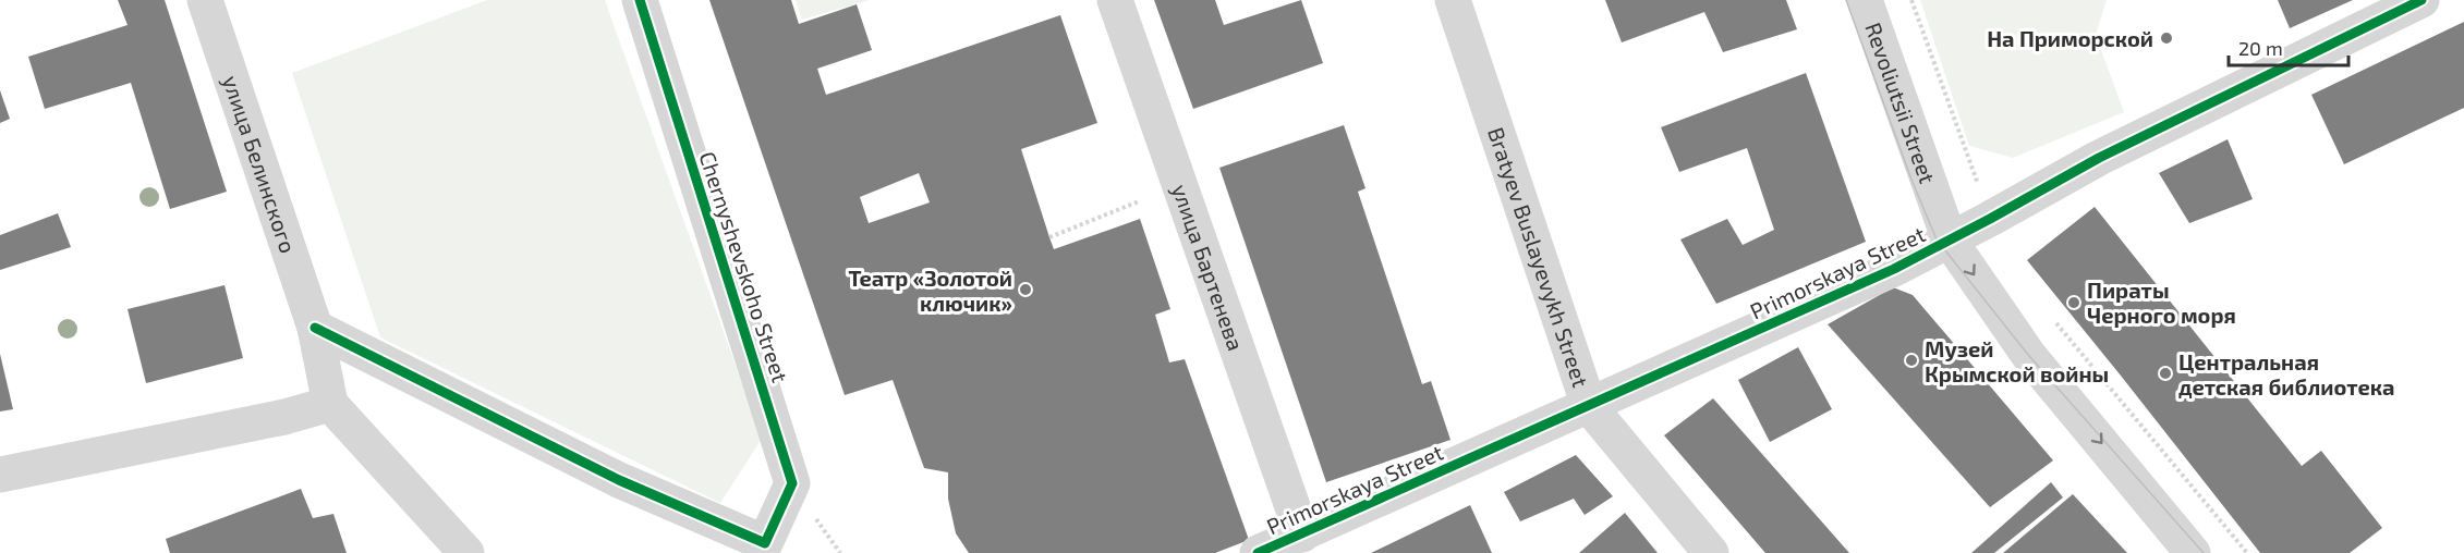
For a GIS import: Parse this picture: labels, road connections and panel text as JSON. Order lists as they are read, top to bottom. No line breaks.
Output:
{"streets":{"street":["Revoliutsii Street","улица Белинского","Bratyev Buslayevykh Street","Chernyshevskoho Street","улица Бартенева","Primorskaya Street"]},"crossings":[["Revoliutsii Street","Primorskaya Street"],["улица Белинского","Chernyshevskoho Street"],["Bratyev Buslayevykh Street","Primorskaya Street"],["улица Бартенева","Primorskaya Street"]],"one_way":["Revoliutsii Street"],"places":["На Приморской","Театр «Золотой ключик»","Пираты Черного моря","Музей Крымской войны","Центральная детская библиотека"],"scale_bar":"20 m"}
